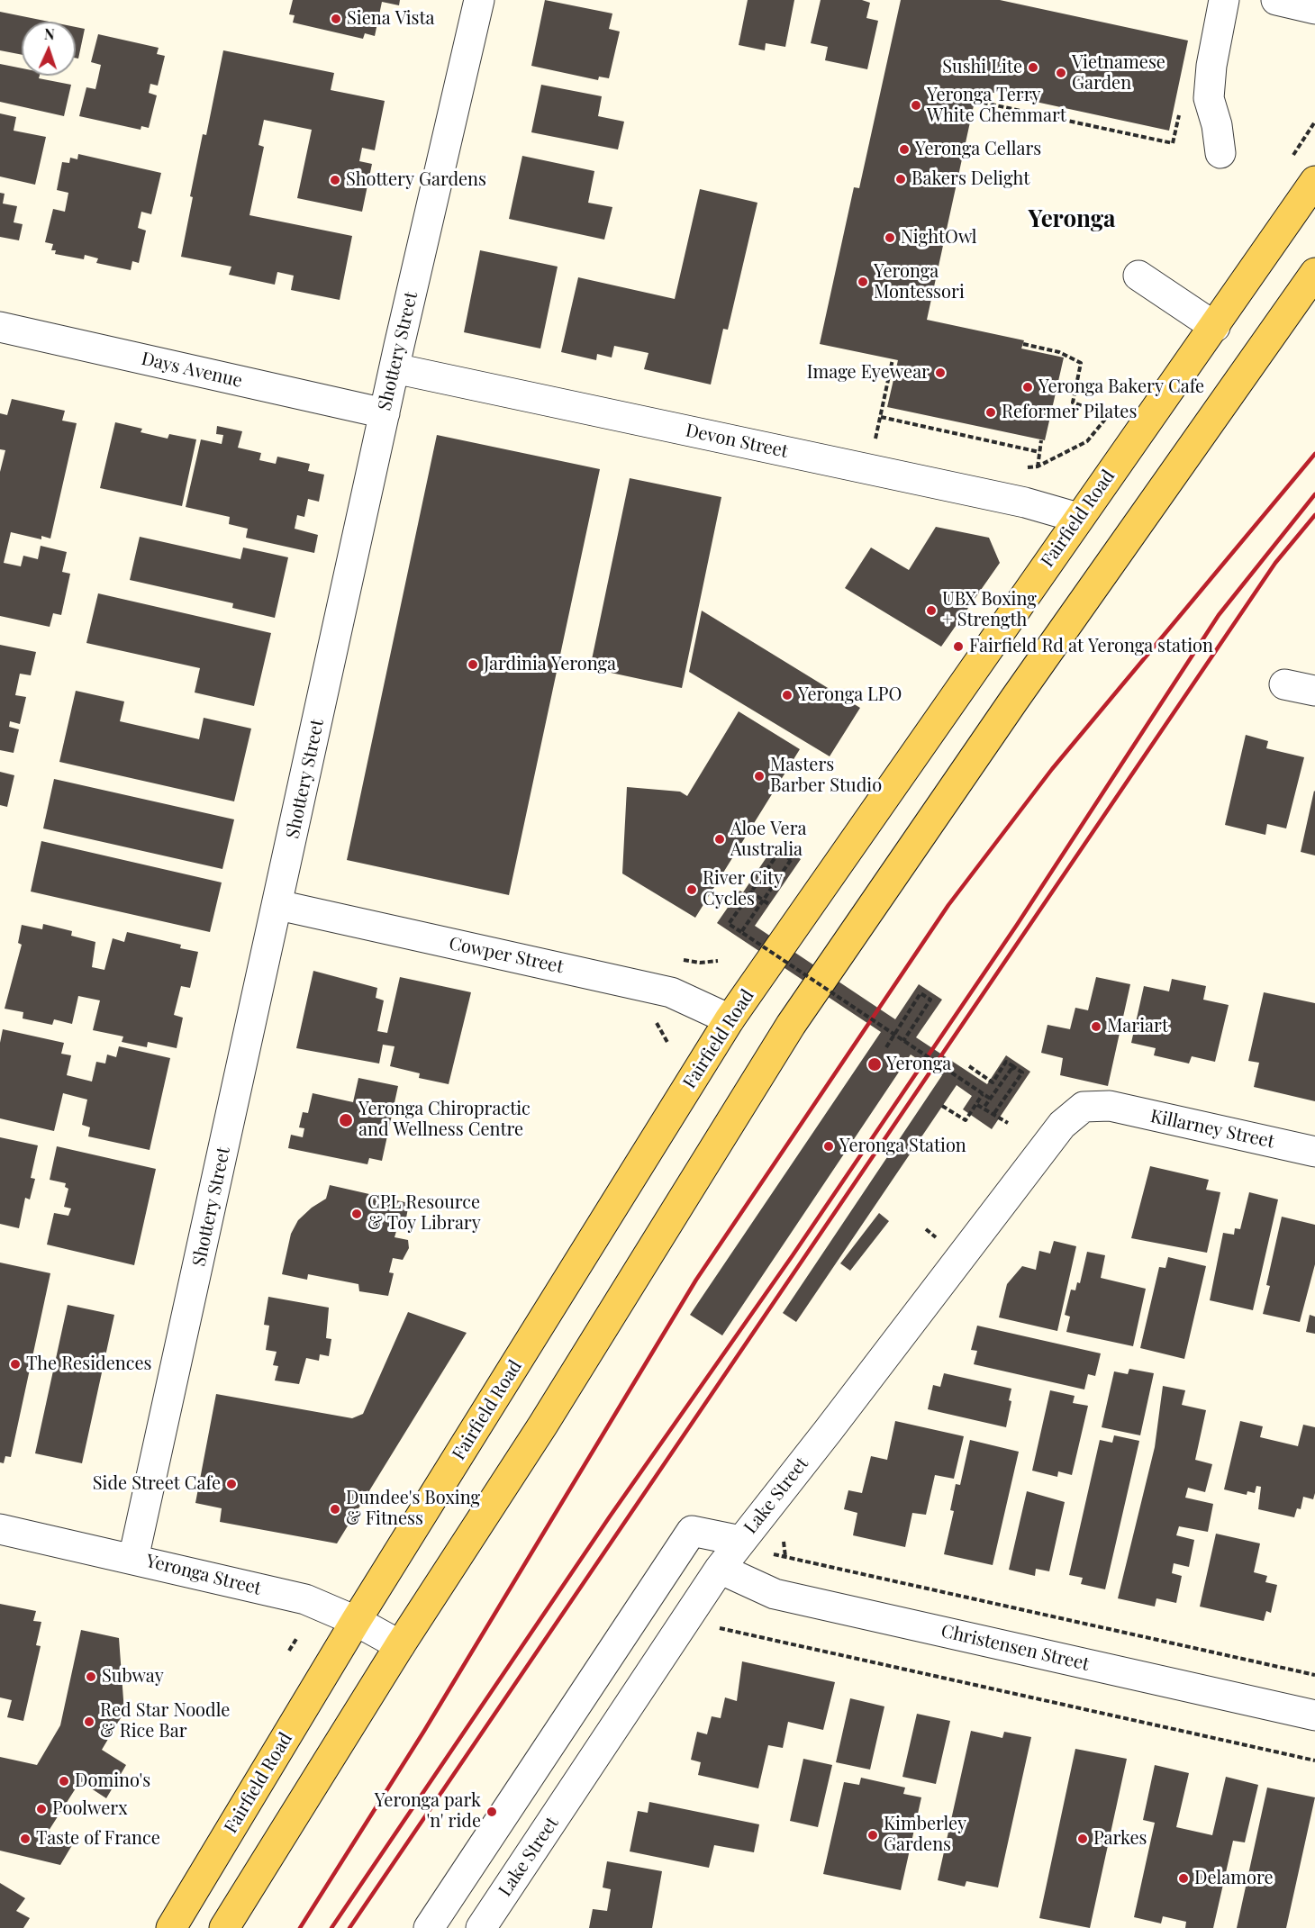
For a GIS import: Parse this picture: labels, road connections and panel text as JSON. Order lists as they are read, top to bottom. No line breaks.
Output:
{"streets":{"main road":["Fairfield Road"],"street":["Shottery Street","Days Avenue","Devon Street","Cowper Street","Killarney Street","Lake Street","Yeronga Street","Christensen Street"]},"crossings":[["Shottery Street","Days Avenue"],["Shottery Street","Devon Street"],["Shottery Street","Cowper Street"],["Shottery Street","Yeronga Street"],["Devon Street","Fairfield Road"],["Fairfield Road","Cowper Street"],["Fairfield Road","Yeronga Street"],["Killarney Street","Lake Street"],["Lake Street","Christensen Street"]],"districts":["Yeronga"],"places":["Siena Vista","Sushi Lite","Vietnamese Garden","Yeronga Terry White Chemmart","Yeronga Cellars","Bakers Delight","Shottery Gardens","NightOwl","Yeronga Montessori","Image Eyewear","Yeronga Bakery Cafe","Reformer Pilates","UBX Boxing + Strength","Fairfield Rd at Yeronga station","Jardinia Yeronga","Yeronga LPO","Masters Barber Studio","Aloe Vera Australia","River City Cycles","Mariart","Yeronga","Yeronga Chiropractic and Wellness Centre","Yeronga Station","CPL Resource & Toy Library","The Residences","Side Street Cafe","Dundee's Boxing & Fitness","Subway","Red Star Noodle & Rice Bar","Domino's","Poolwerx","Yeronga park 'n' ride","Kimberley Gardens","Taste of France","Parkes","Delamore"],"north":"top"}
